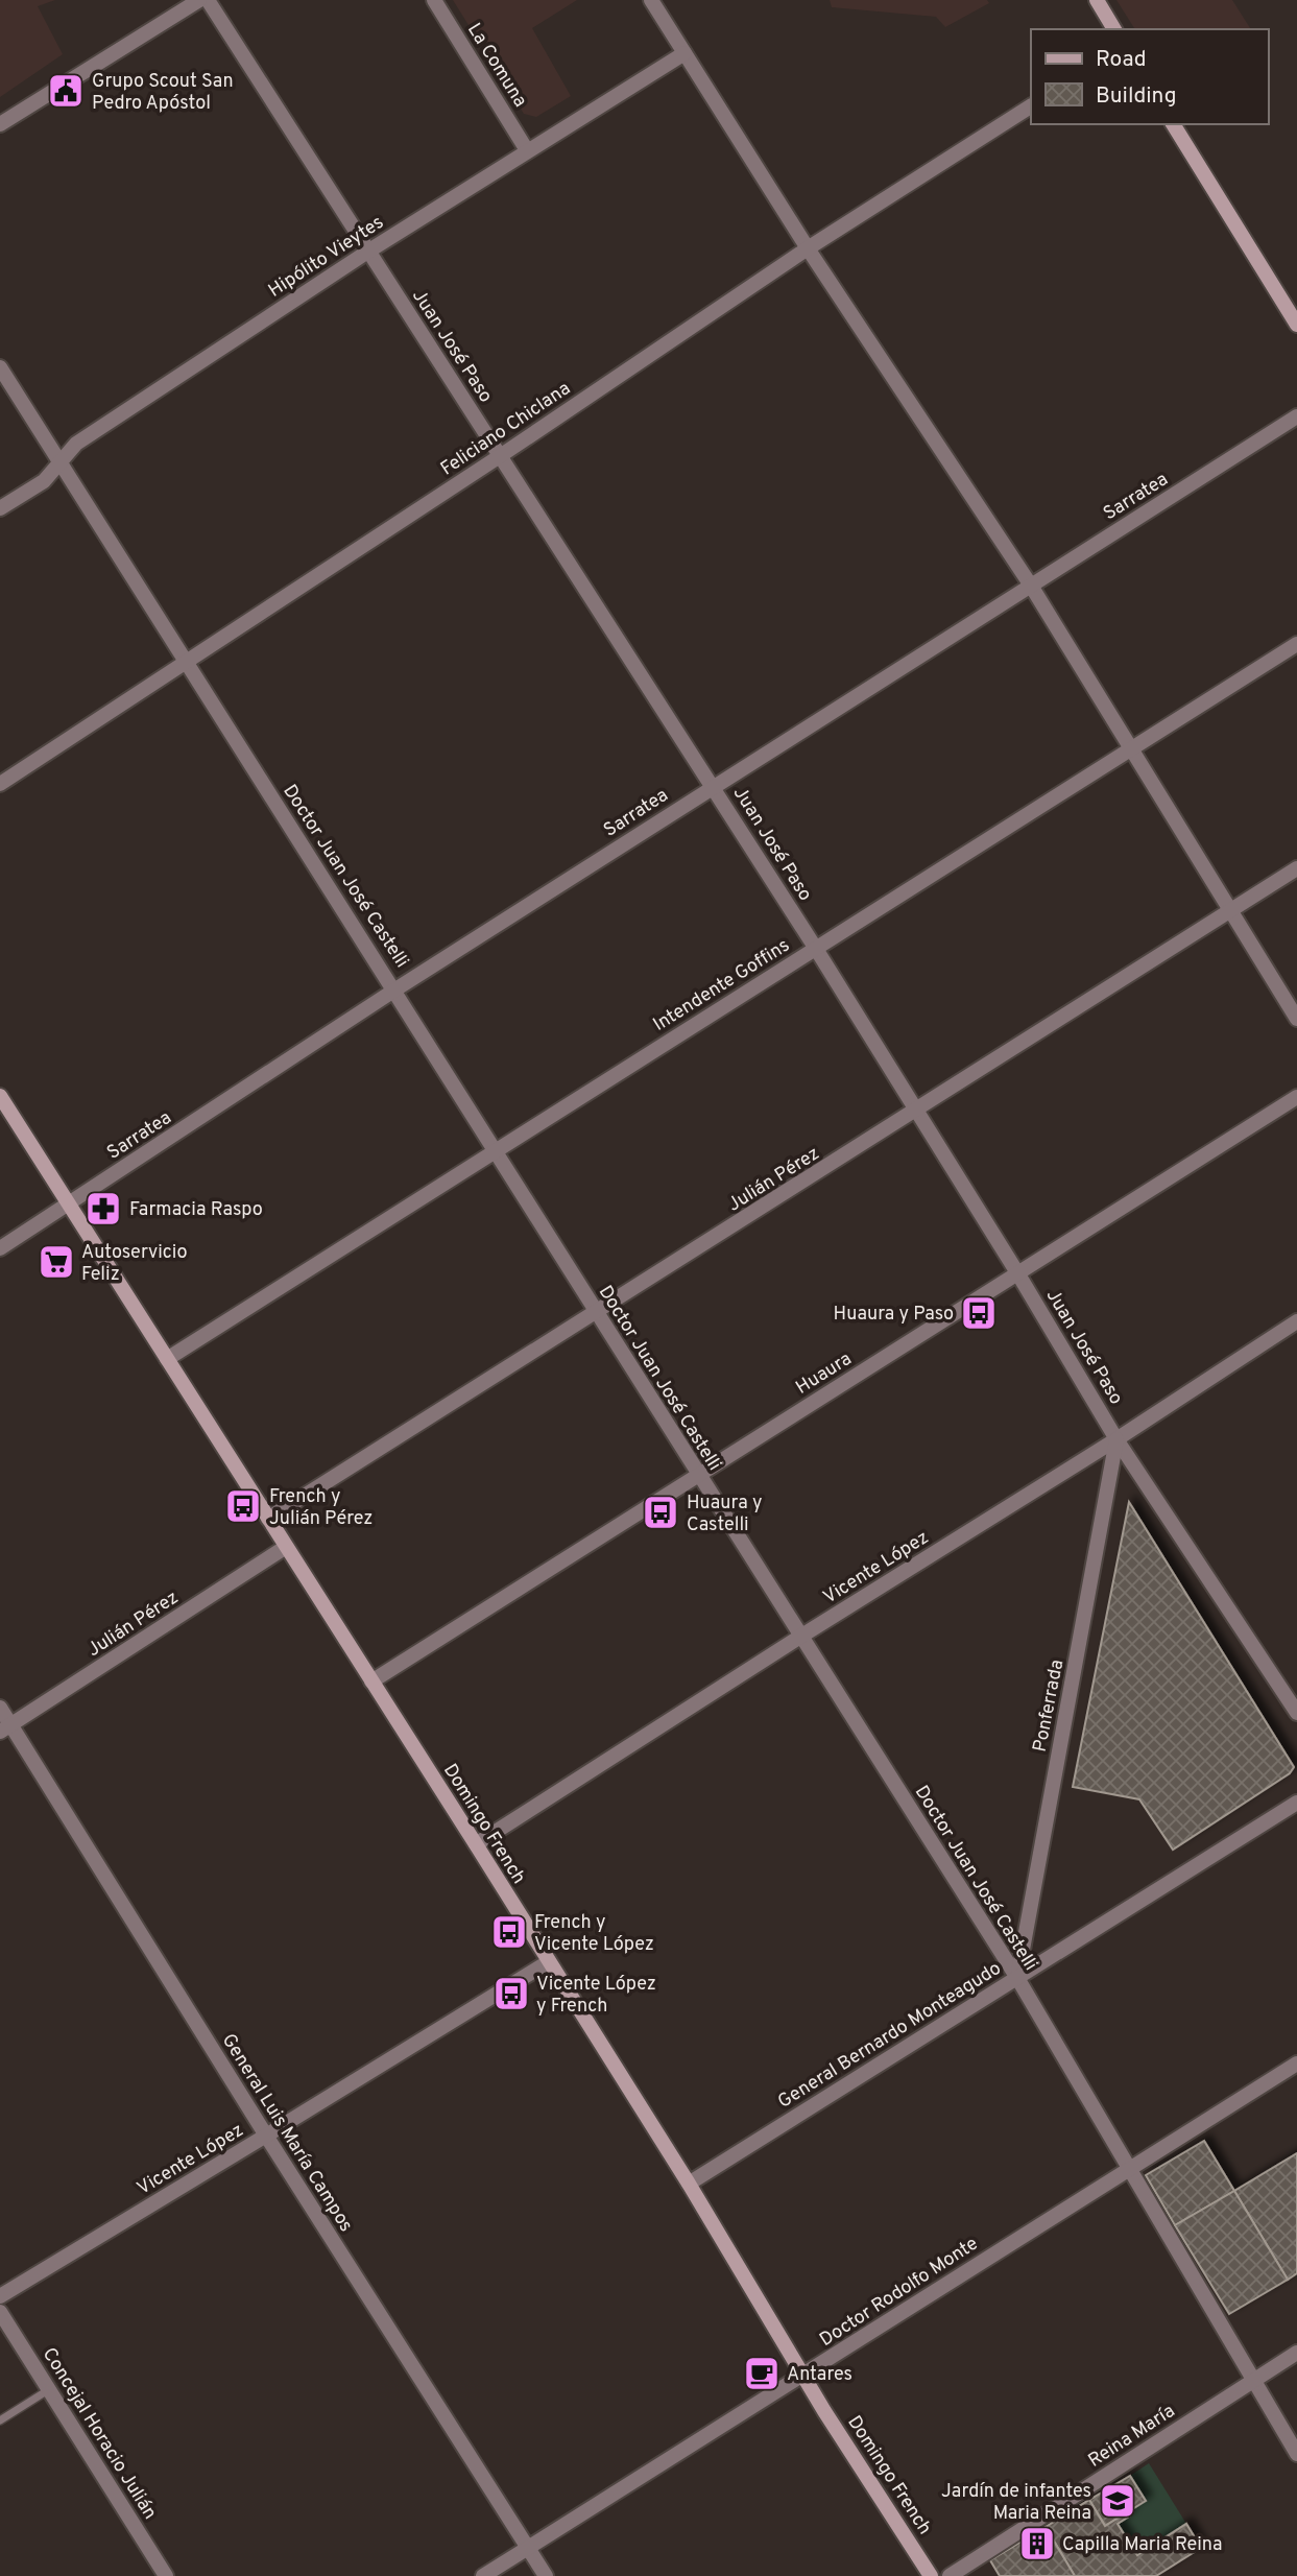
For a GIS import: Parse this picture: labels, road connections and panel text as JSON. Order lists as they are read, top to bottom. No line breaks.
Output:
{"streets":{"street":["La Comuna","Hipólito Vieytes","Juan José Paso","Feliciano Chiclana","Sarratea","Doctor Juan José Castelli","Intendente Goffins","Julián Pérez","Huaura","Vicente López","Ponferrada","Domingo French","General Bernardo Monteagudo","General Luis María Campos","Doctor Rodolfo Monte","Concejal Horacio Julián","Reina María"]},"crossings":[["La Comuna","Hipólito Vieytes"],["Hipólito Vieytes","Juan José Paso"],["Hipólito Vieytes","Doctor Juan José Castelli"],["Juan José Paso","Feliciano Chiclana"],["Juan José Paso","Sarratea"],["Juan José Paso","Intendente Goffins"],["Juan José Paso","Julián Pérez"],["Juan José Paso","Huaura"],["Juan José Paso","Vicente López"],["Juan José Paso","Ponferrada"],["Feliciano Chiclana","Doctor Juan José Castelli"],["Sarratea","Doctor Juan José Castelli"],["Sarratea","Domingo French"],["Doctor Juan José Castelli","Intendente Goffins"],["Doctor Juan José Castelli","Julián Pérez"],["Doctor Juan José Castelli","Huaura"],["Doctor Juan José Castelli","Vicente López"],["Doctor Juan José Castelli","Ponferrada"],["Doctor Juan José Castelli","General Bernardo Monteagudo"],["Doctor Juan José Castelli","Doctor Rodolfo Monte"],["Doctor Juan José Castelli","Reina María"],["Intendente Goffins","Domingo French"],["Julián Pérez","Domingo French"],["Julián Pérez","General Luis María Campos"],["Huaura","Domingo French"],["Vicente López","Ponferrada"],["Vicente López","Domingo French"],["Vicente López","General Luis María Campos"],["Ponferrada","General Bernardo Monteagudo"],["Domingo French","General Bernardo Monteagudo"],["Domingo French","Doctor Rodolfo Monte"],["General Luis María Campos","Doctor Rodolfo Monte"]],"places":{"public building":["Grupo Scout San Pedro Apóstol"],"pharmacy":["Farmacia Raspo"],"supermarket":["Autoservicio Feliz"],"bus stop":["Huaura y Paso","French y Julián Pérez","Huaura y Castelli","French y Vicente López","Vicente López y French"],"cafe":["Antares"],"school or university":["Jardín de infantes Maria Reina"],"building":["Capilla Maria Reina"]},"legend":["Road","Building"]}
